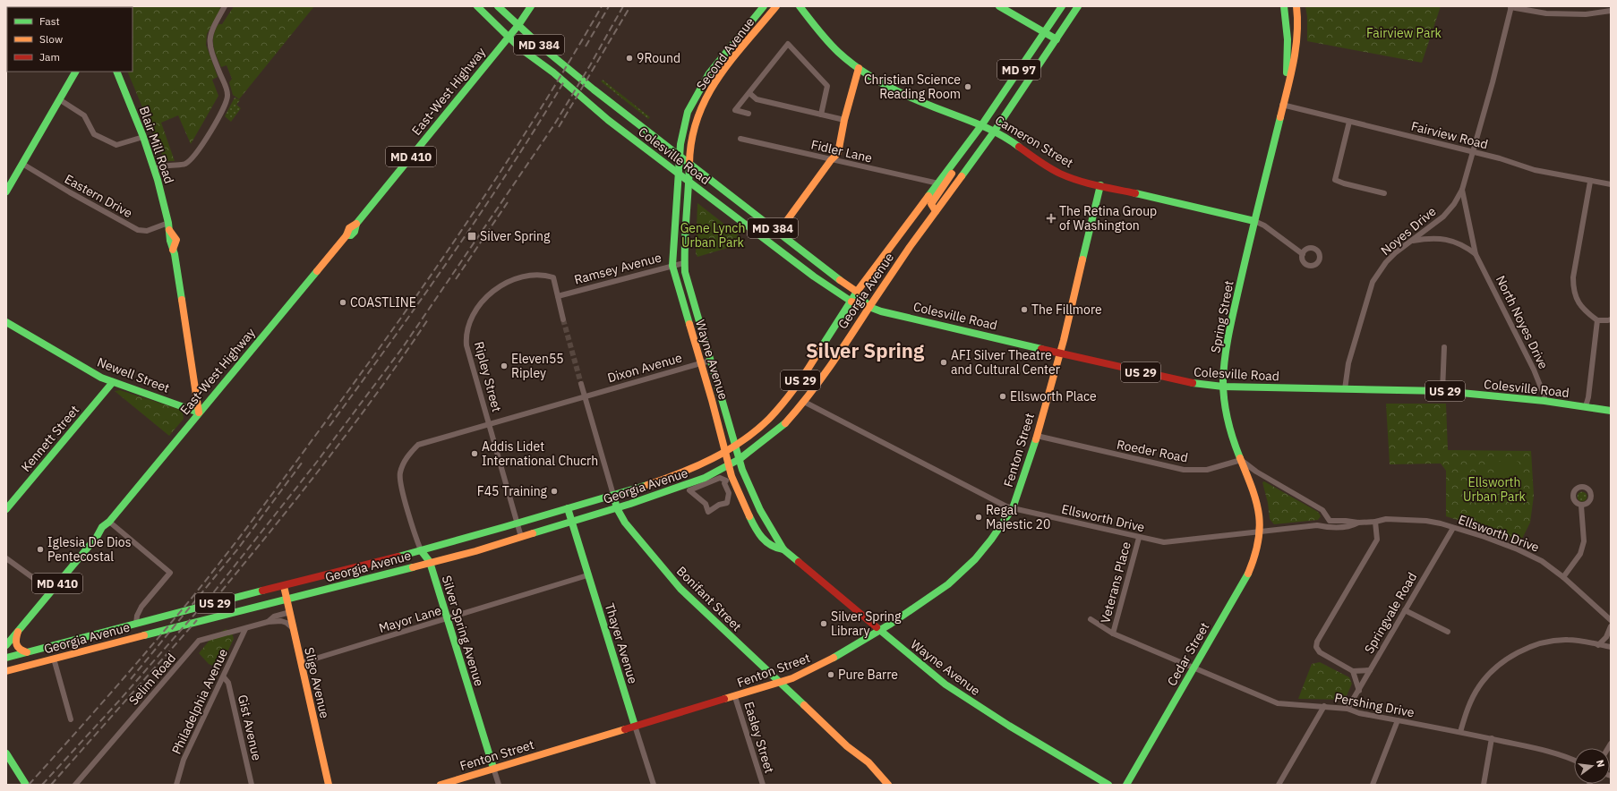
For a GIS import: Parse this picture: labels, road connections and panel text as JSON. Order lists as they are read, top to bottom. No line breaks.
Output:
{"streets":{"main road":["MD 384","Second Avenue","MD 97","East-West Highway","Cameron Street","Blair Mill Road","Colesville Road","MD 410","Georgia Avenue","Spring Street","Wayne Avenue","US 29","Newell Street","Kennett Street","Fenton Street","Bonifant Street","Silver Spring Avenue","Thayer Avenue","Cedar Street","Sligo Avenue"],"street":["Fairview Road","Fidler Lane","Eastern Drive","Noyes Drive","Ramsey Avenue","North Noyes Drive","Dixon Avenue","Ripley Street","Roeder Road","Ellsworth Drive","Veterans Place","Springvale Road","Mayor Lane","Selim Road","Philadelphia Avenue","Pershing Drive","Gist Avenue","Easley Street"]},"crossings":[["Second Avenue","Colesville Road"],["Second Avenue","Wayne Avenue"],["MD 97","Georgia Avenue"],["East-West Highway","Blair Mill Road"],["East-West Highway","Colesville Road"],["East-West Highway","Newell Street"],["Fairview Road","Noyes Drive"],["Fairview Road","Spring Street"],["Cameron Street","Georgia Avenue"],["Cameron Street","Spring Street"],["Cameron Street","Fenton Street"],["Blair Mill Road","Eastern Drive"],["Blair Mill Road","Newell Street"],["Fidler Lane","Georgia Avenue"],["Colesville Road","Noyes Drive"],["Colesville Road","Georgia Avenue"],["Colesville Road","Spring Street"],["Colesville Road","North Noyes Drive"],["Colesville Road","Wayne Avenue"],["Colesville Road","Fenton Street"],["Noyes Drive","North Noyes Drive"],["Ramsey Avenue","Wayne Avenue"],["Ramsey Avenue","Ripley Street"],["Georgia Avenue","Wayne Avenue"],["Georgia Avenue","Ripley Street"],["Georgia Avenue","Ellsworth Drive"],["Georgia Avenue","Bonifant Street"],["Georgia Avenue","Silver Spring Avenue"],["Georgia Avenue","Thayer Avenue"],["Georgia Avenue","Sligo Avenue"],["Spring Street","Roeder Road"],["Spring Street","Ellsworth Drive"],["Spring Street","Cedar Street"],["Wayne Avenue","Dixon Avenue"],["Wayne Avenue","Fenton Street"],["Dixon Avenue","Ripley Street"],["Dixon Avenue","Bonifant Street"],["Dixon Avenue","Silver Spring Avenue"],["Newell Street","Kennett Street"],["Ripley Street","Silver Spring Avenue"],["Fenton Street","Roeder Road"],["Fenton Street","Ellsworth Drive"],["Fenton Street","Bonifant Street"],["Fenton Street","Silver Spring Avenue"],["Fenton Street","Thayer Avenue"],["Fenton Street","Easley Street"],["Roeder Road","Ellsworth Drive"],["Ellsworth Drive","Veterans Place"],["Ellsworth Drive","Springvale Road"],["Ellsworth Drive","Cedar Street"],["Veterans Place","Pershing Drive"],["Springvale Road","Pershing Drive"],["Mayor Lane","Silver Spring Avenue"],["Mayor Lane","Thayer Avenue"],["Mayor Lane","Sligo Avenue"],["Cedar Street","Pershing Drive"],["Selim Road","Sligo Avenue"],["Selim Road","Philadelphia Avenue"],["Philadelphia Avenue","Gist Avenue"]],"districts":["Silver Spring"],"parks":["Fairview Park","Gene Lynch Urban Park","Ellsworth Urban Park"],"places":{"other":["9Round","Christian Science Reading Room","COASTLINE","The Fillmore","AFI Silver Theatre and Cultural Center","Eleven55 Ripley","Ellsworth Place","Addis Lidet International Chucrh","F45 Training","Regal Majestic 20","Iglesia De Dios Pentecostal","Silver Spring Library","Pure Barre"],"health":["The Retina Group of Washington"],"transit":["Silver Spring"]},"legend":["Fast","Slow","Jam"],"north":"right"}
